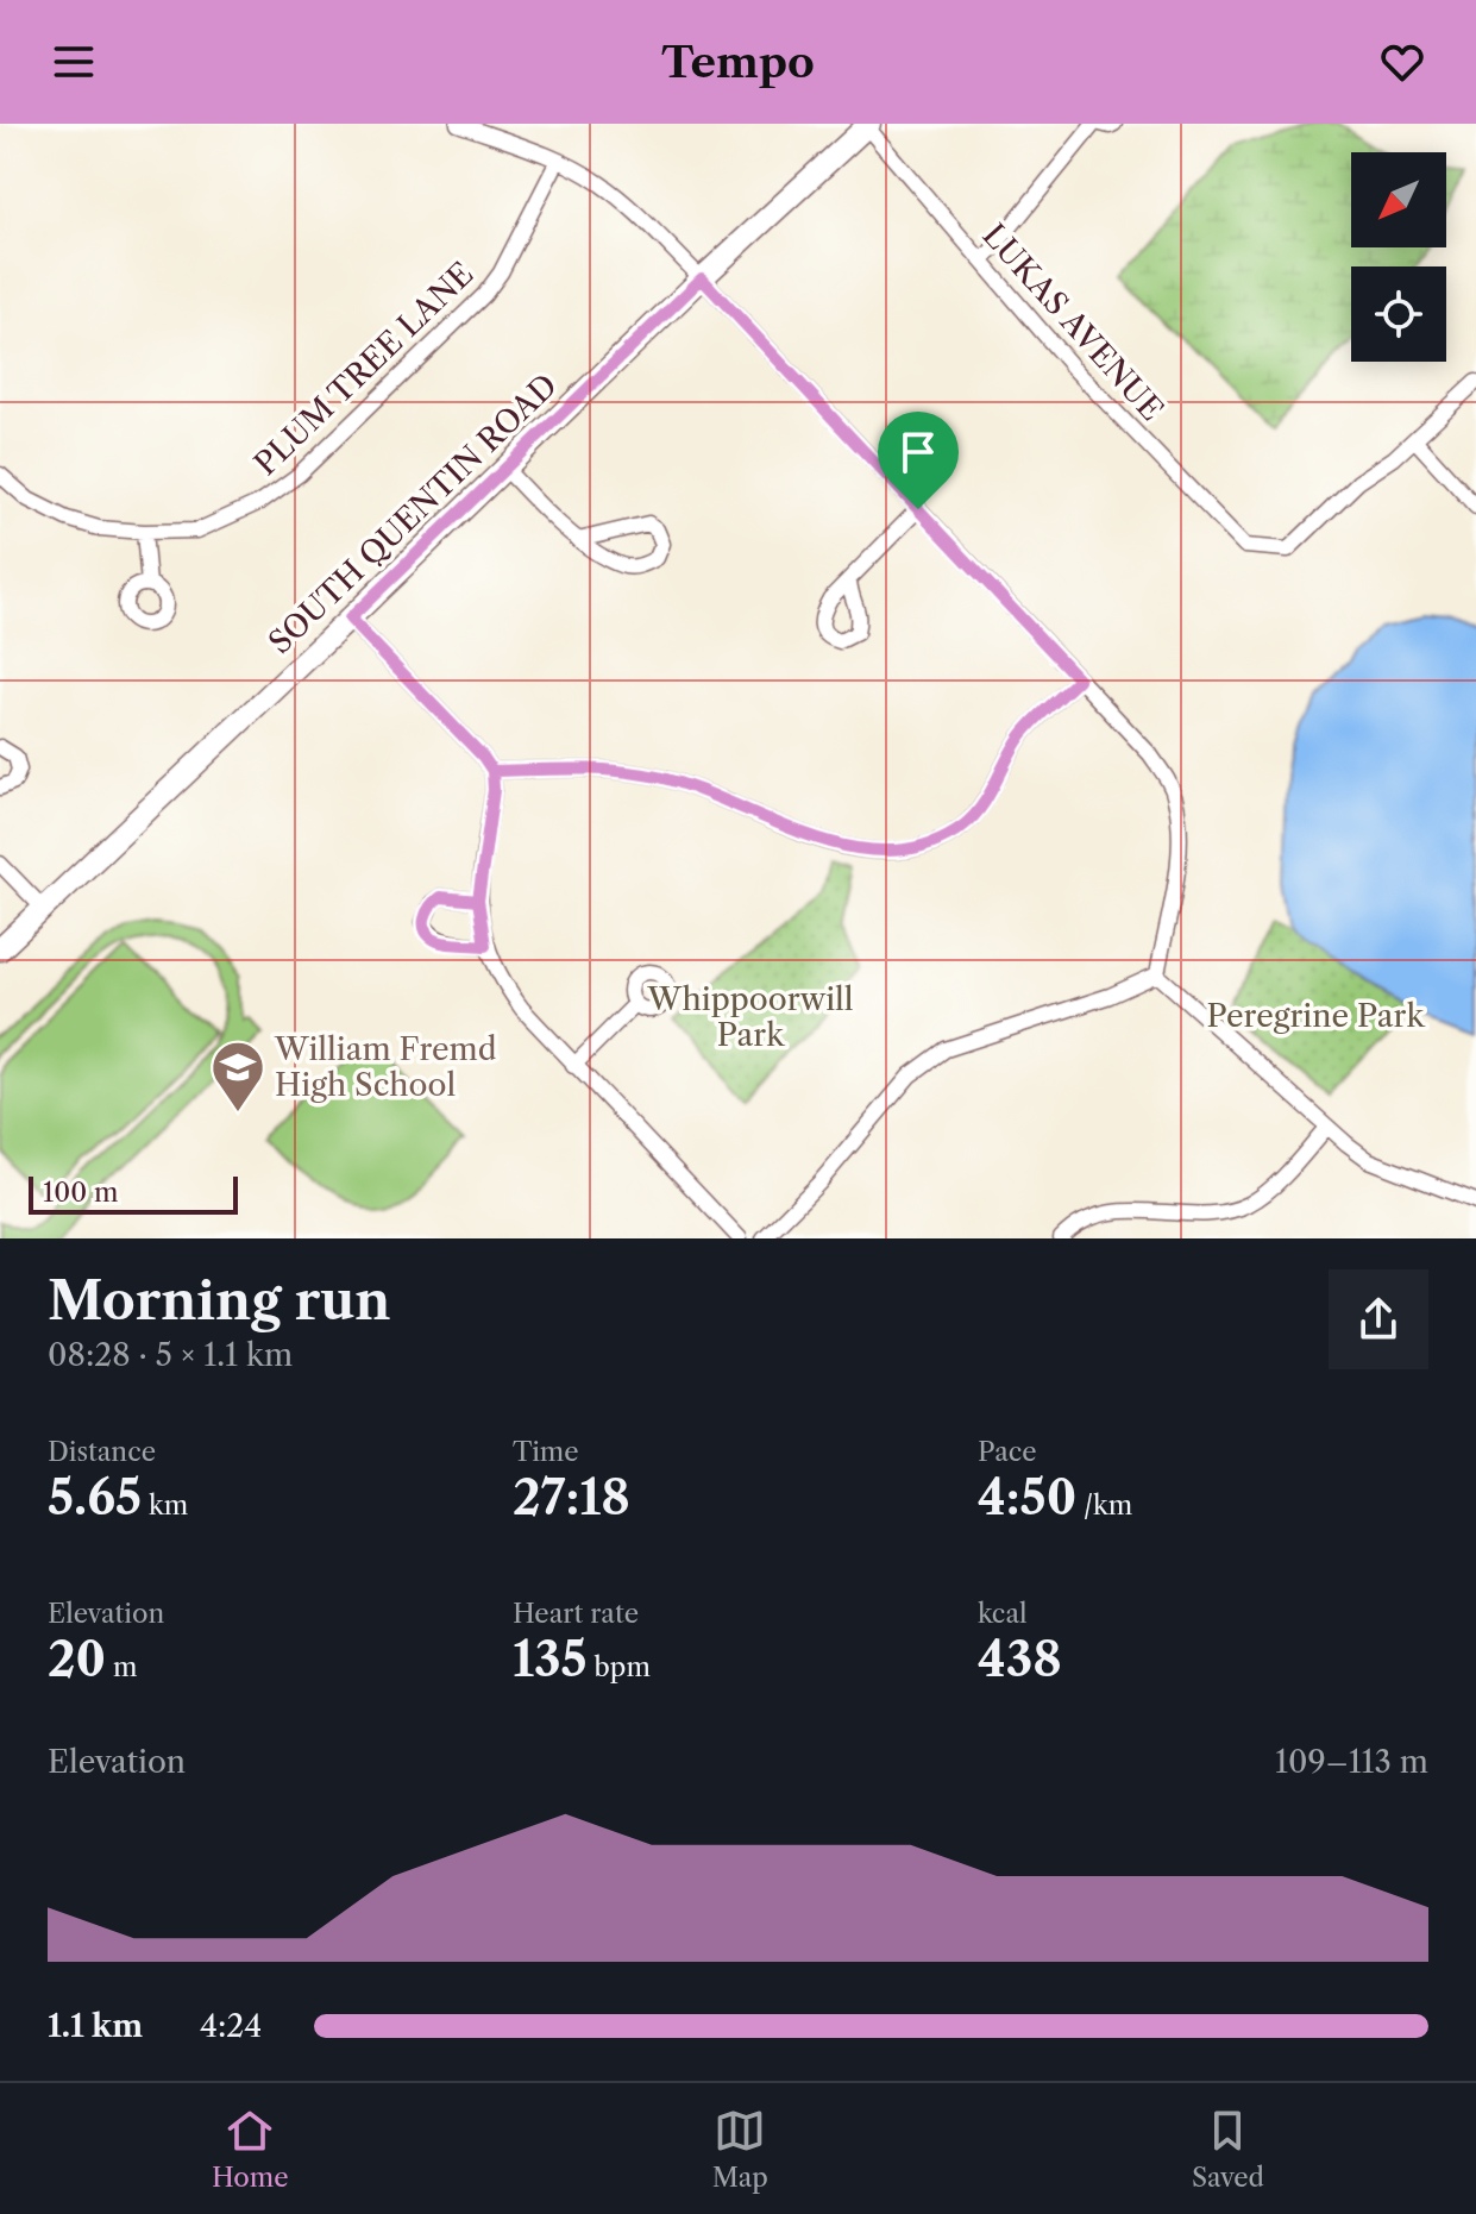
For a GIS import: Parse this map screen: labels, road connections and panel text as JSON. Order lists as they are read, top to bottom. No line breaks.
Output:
{"streets":{"main road":["SOUTH QUENTIN ROAD"],"street":["LUKAS AVENUE","PLUM TREE LANE"]},"crossings":[["LUKAS AVENUE","SOUTH QUENTIN ROAD"]],"parks":["Whippoorwill Park","Peregrine Park"],"places":{"school or university":["William Fremd High School"]},"scale_bar":"100 m","north":"bottom left","page":{"header":"Tempo","scale":"100 m","heading":["Morning run","08:28 · 5 × 1.1 km"],"stats":[["Distance","5.65 km"],["Time","27:18"],["Pace","4:50 /km"],["Elevation","20 m"],["Heart rate","135 bpm"],["kcal","438"]],"chart":["Elevation","109–113 m"],"list":[{"name":"1.1 km","note":"4:24"}],"tabs":["Home","Map","Saved"]}}
